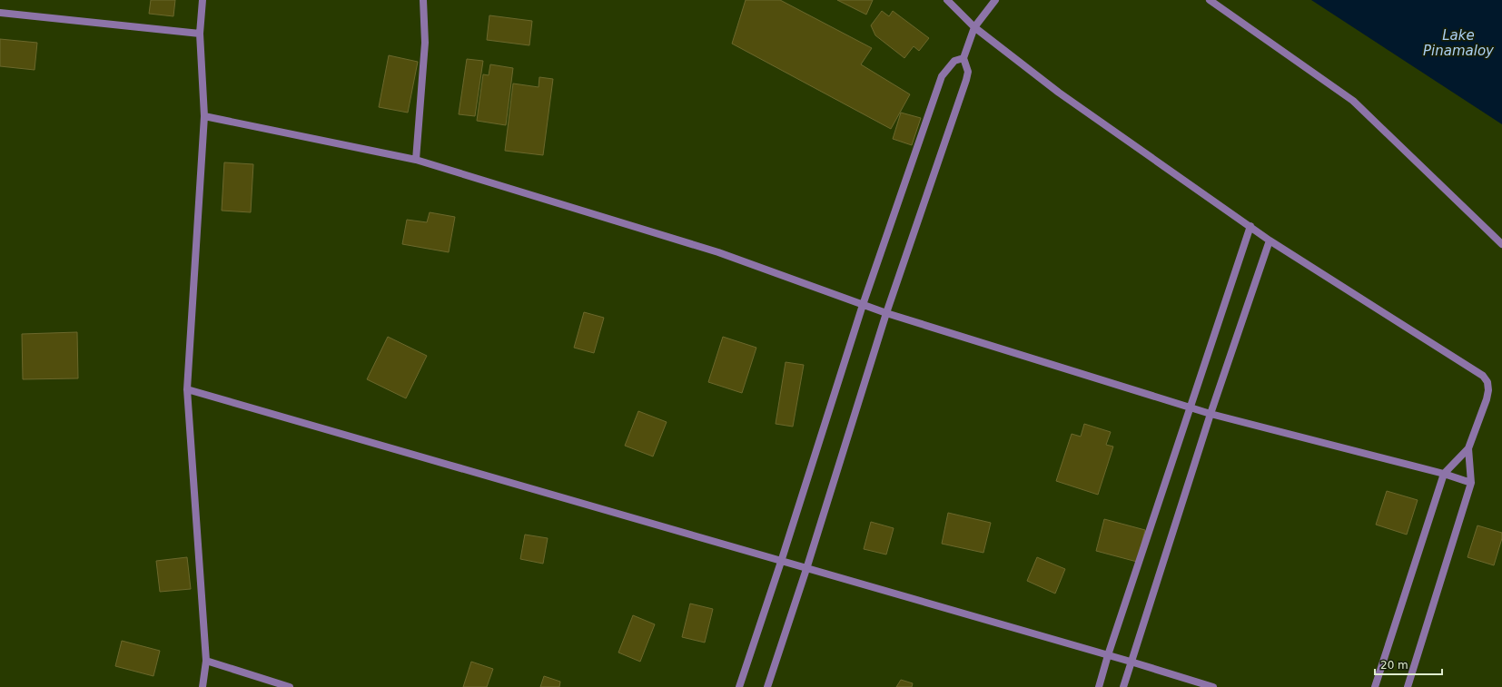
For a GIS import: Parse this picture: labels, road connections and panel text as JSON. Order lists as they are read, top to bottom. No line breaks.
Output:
{"water":["Lake Pinamaloy"],"scale_bar":"20 m"}
